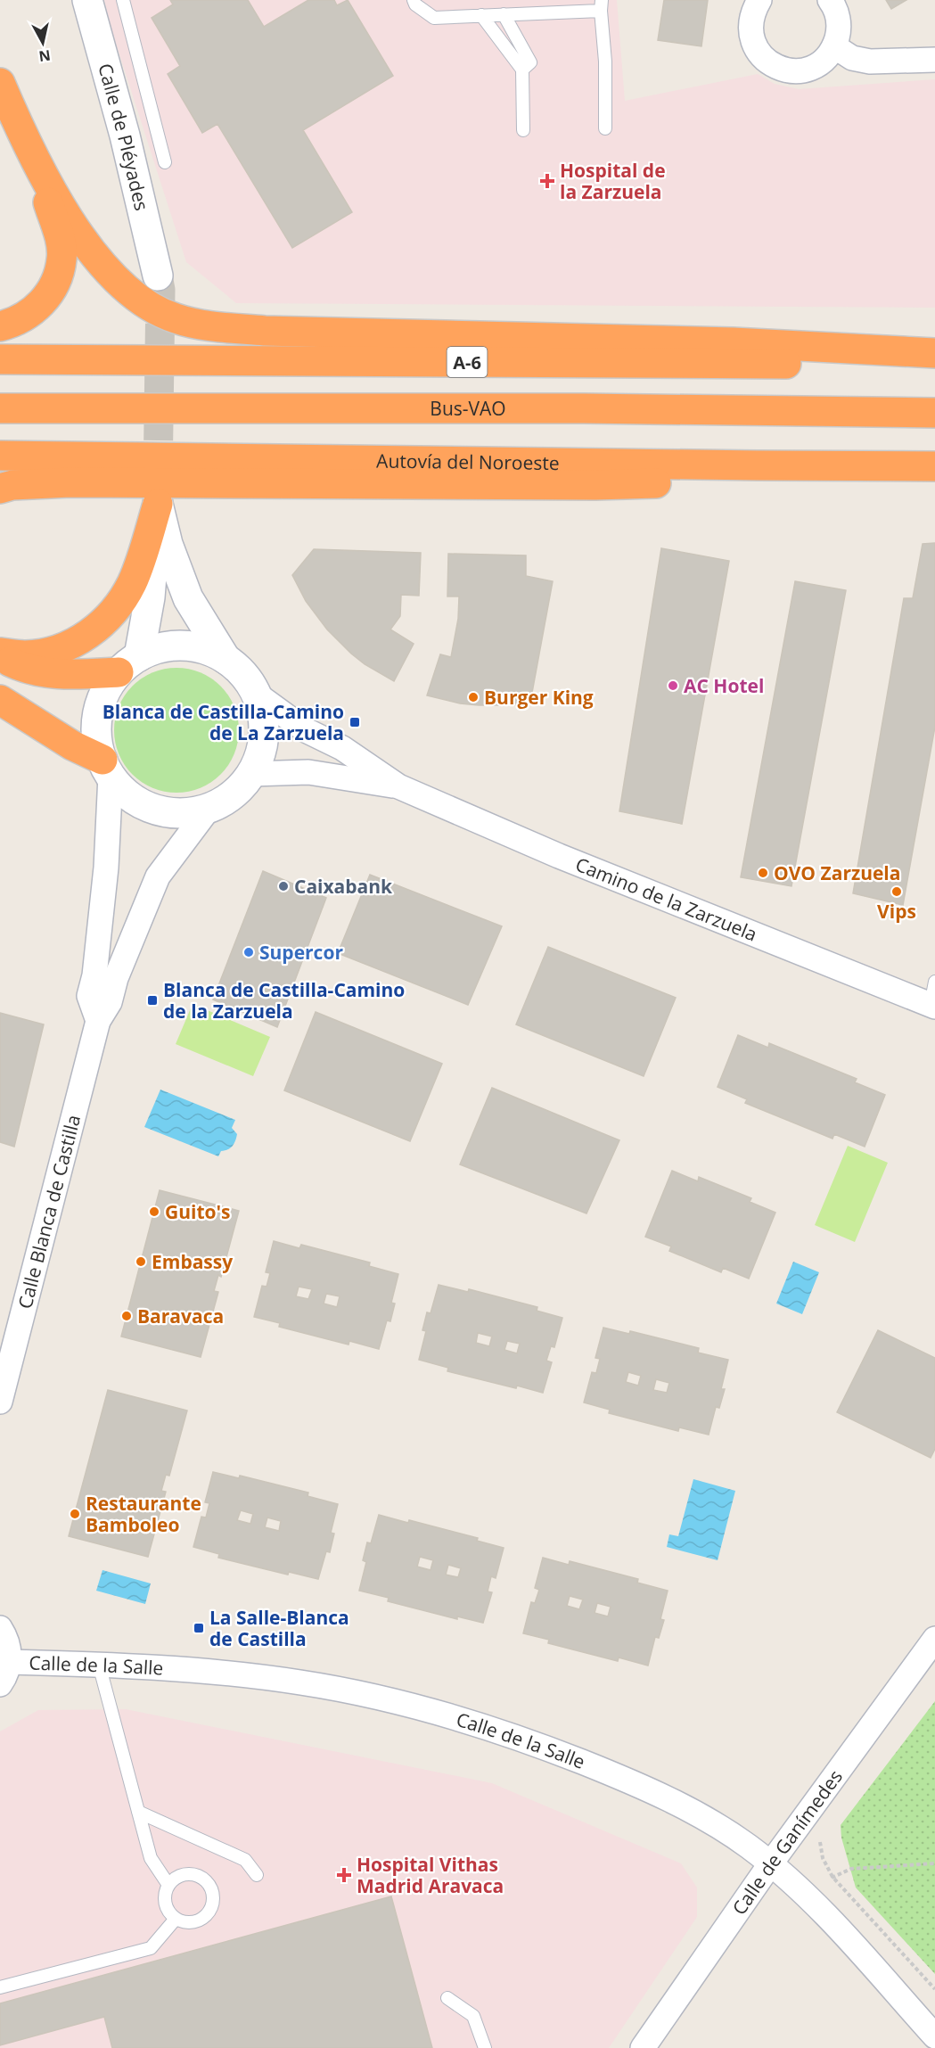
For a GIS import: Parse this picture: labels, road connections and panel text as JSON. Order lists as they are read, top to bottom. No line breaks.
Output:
{"streets":{"highway":["A-6","Bus-VAO","Autovía del Noroeste"],"main road":["Calle de Pléyades"],"street":["Camino de la Zarzuela","Calle Blanca de Castilla","Calle de la Salle","Calle de Ganímedes"]},"crossings":[["Camino de la Zarzuela","Calle Blanca de Castilla"],["Calle de la Salle","Calle de Ganímedes"]],"places":{"health":["Hospital de la Zarzuela","Hospital Vithas Madrid Aravaca"],"other":["AC Hotel","Burger King","OVO Zarzuela","Caixabank","Vips","Supercor","Guito's","Embassy","Baravaca","Restaurante Bamboleo"],"transit":["Blanca de Castilla-Camino de La Zarzuela","Blanca de Castilla-Camino de la Zarzuela","La Salle-Blanca de Castilla"]},"north":"bottom"}
